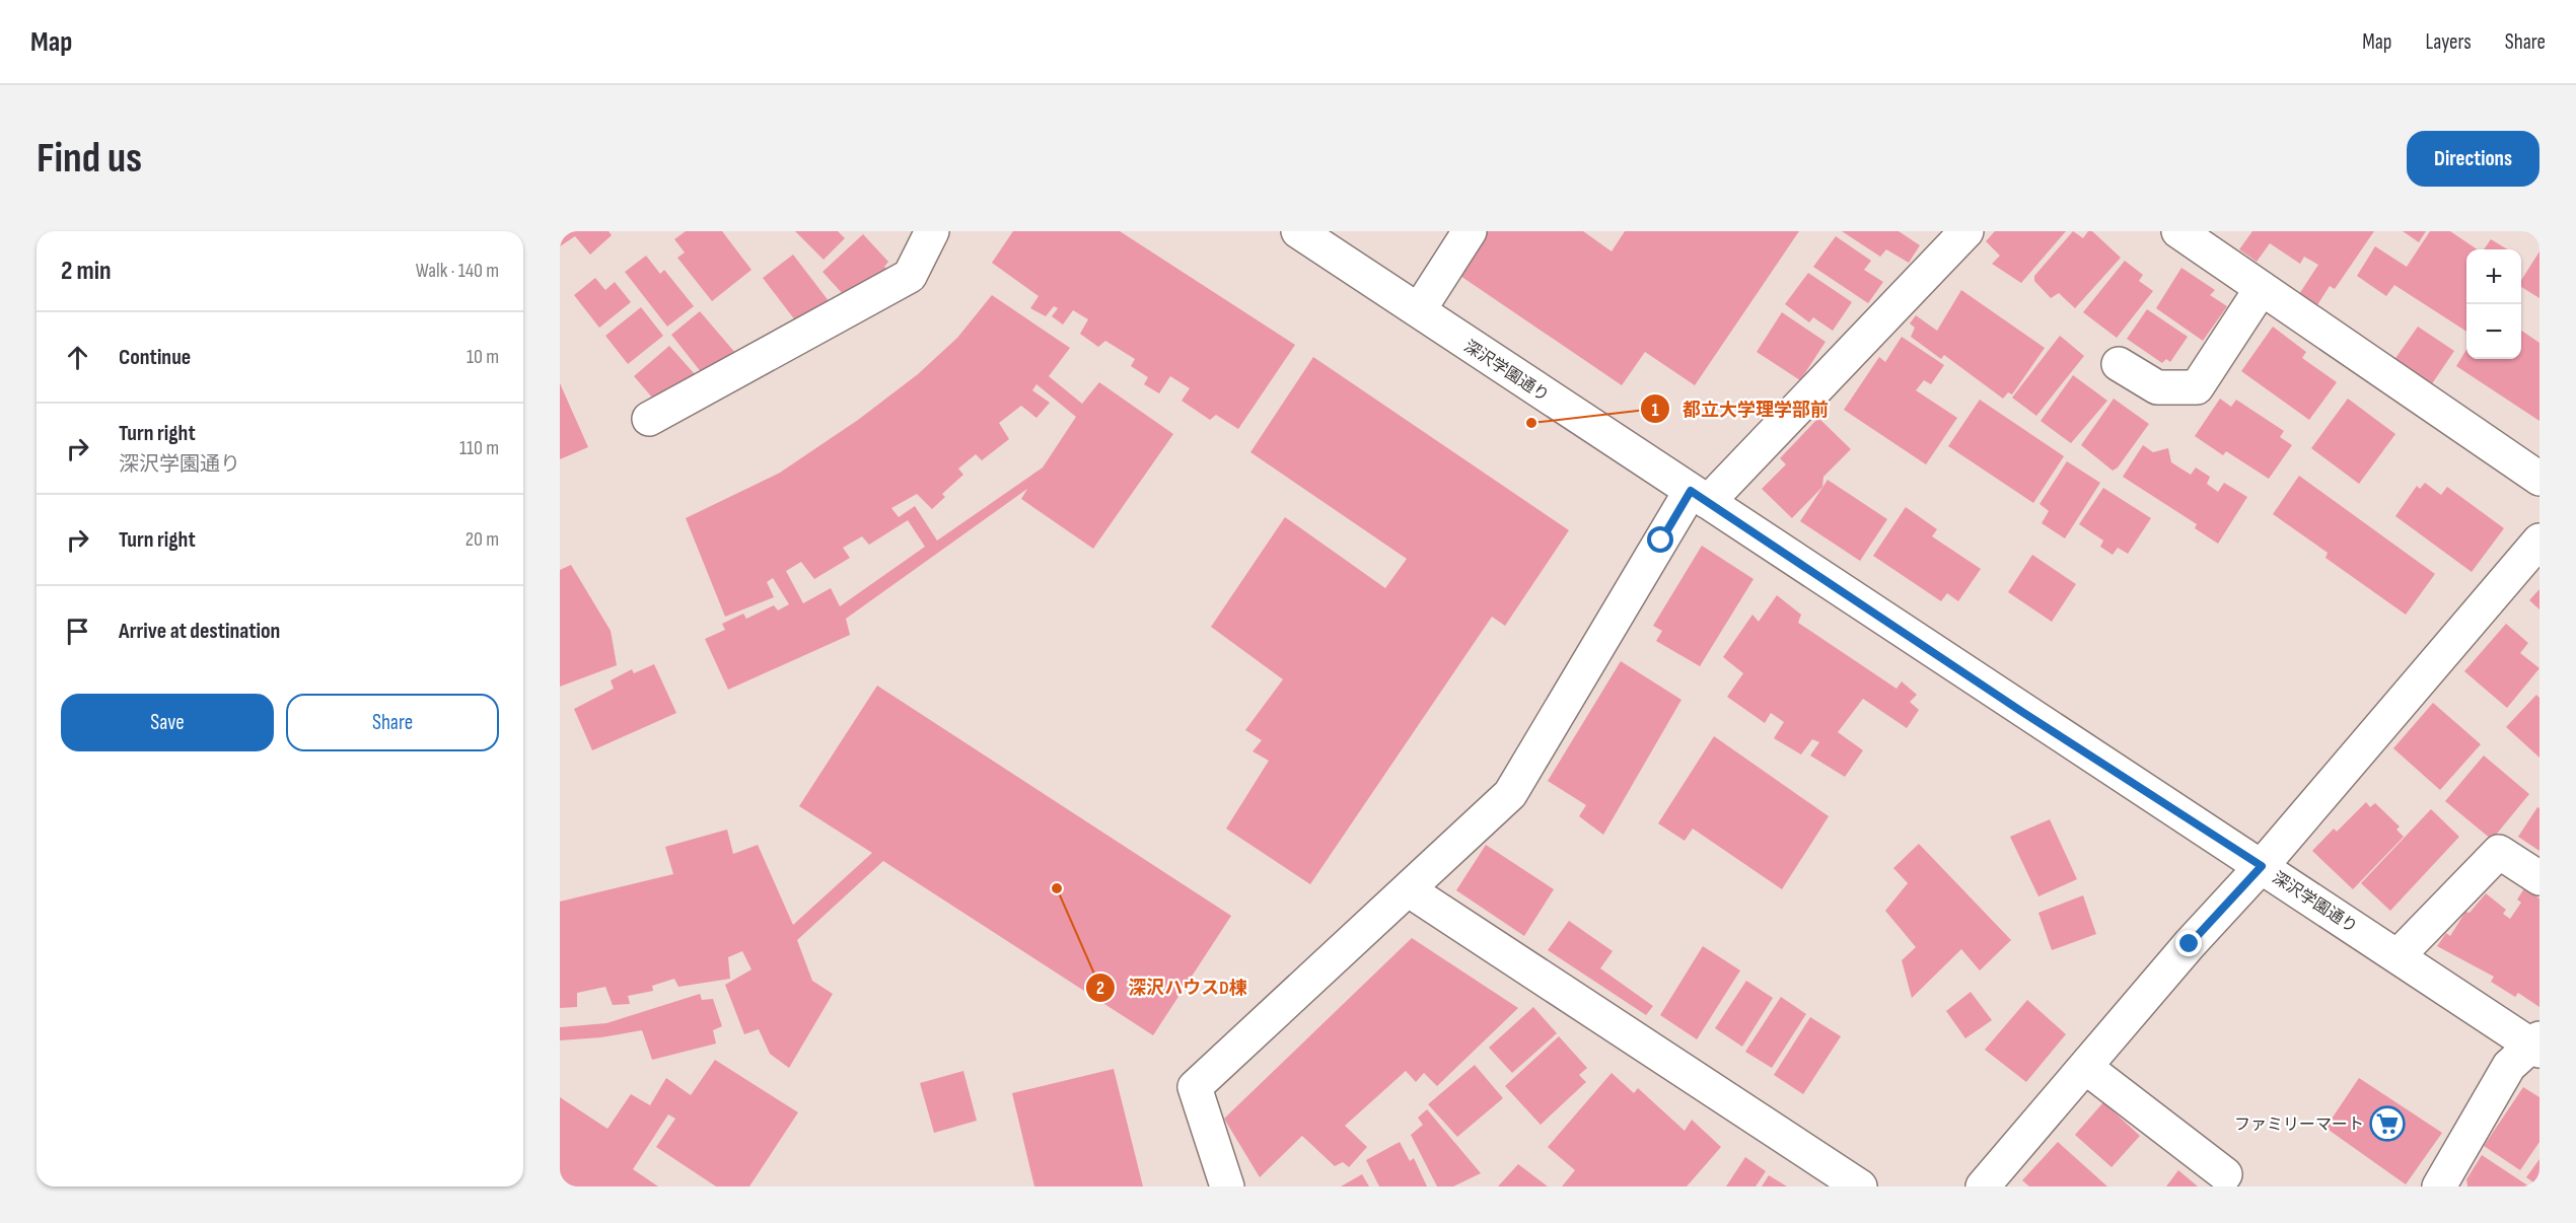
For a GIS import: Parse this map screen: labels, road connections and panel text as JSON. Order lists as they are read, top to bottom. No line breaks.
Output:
{"streets":{"street":["深沢学園通り"]},"places":{"other":["都立大学理学部前","深沢ハウスD棟"],"supermarket":["ファミリーマート"]},"page":{"header":"Map","nav":["Map","Layers","Share"],"buttons":["Directions",["Save","Share"]],"title":"Find us","heading":["2 min","Walk · 140 m"],"map_buttons":["+","−"],"list":[["Continue","10 m"],["Turn right","深沢学園通り","110 m"],["Turn right","20 m"],"Arrive at destination"]}}
